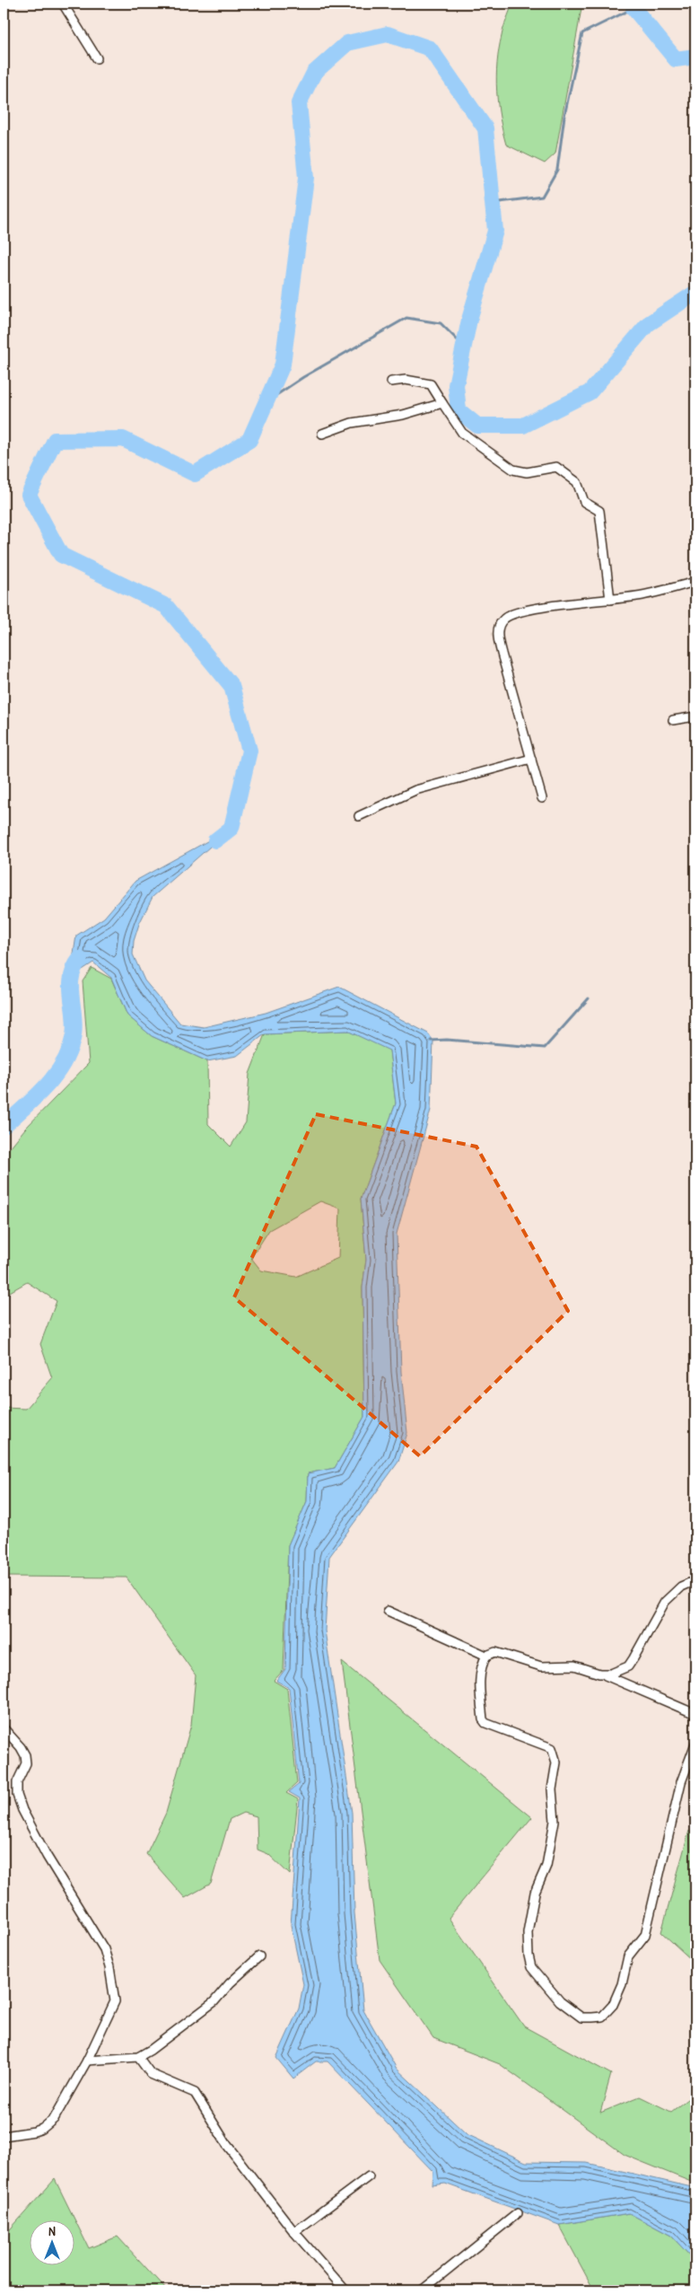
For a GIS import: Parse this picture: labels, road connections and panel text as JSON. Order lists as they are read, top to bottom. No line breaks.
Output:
{"north":"top"}
